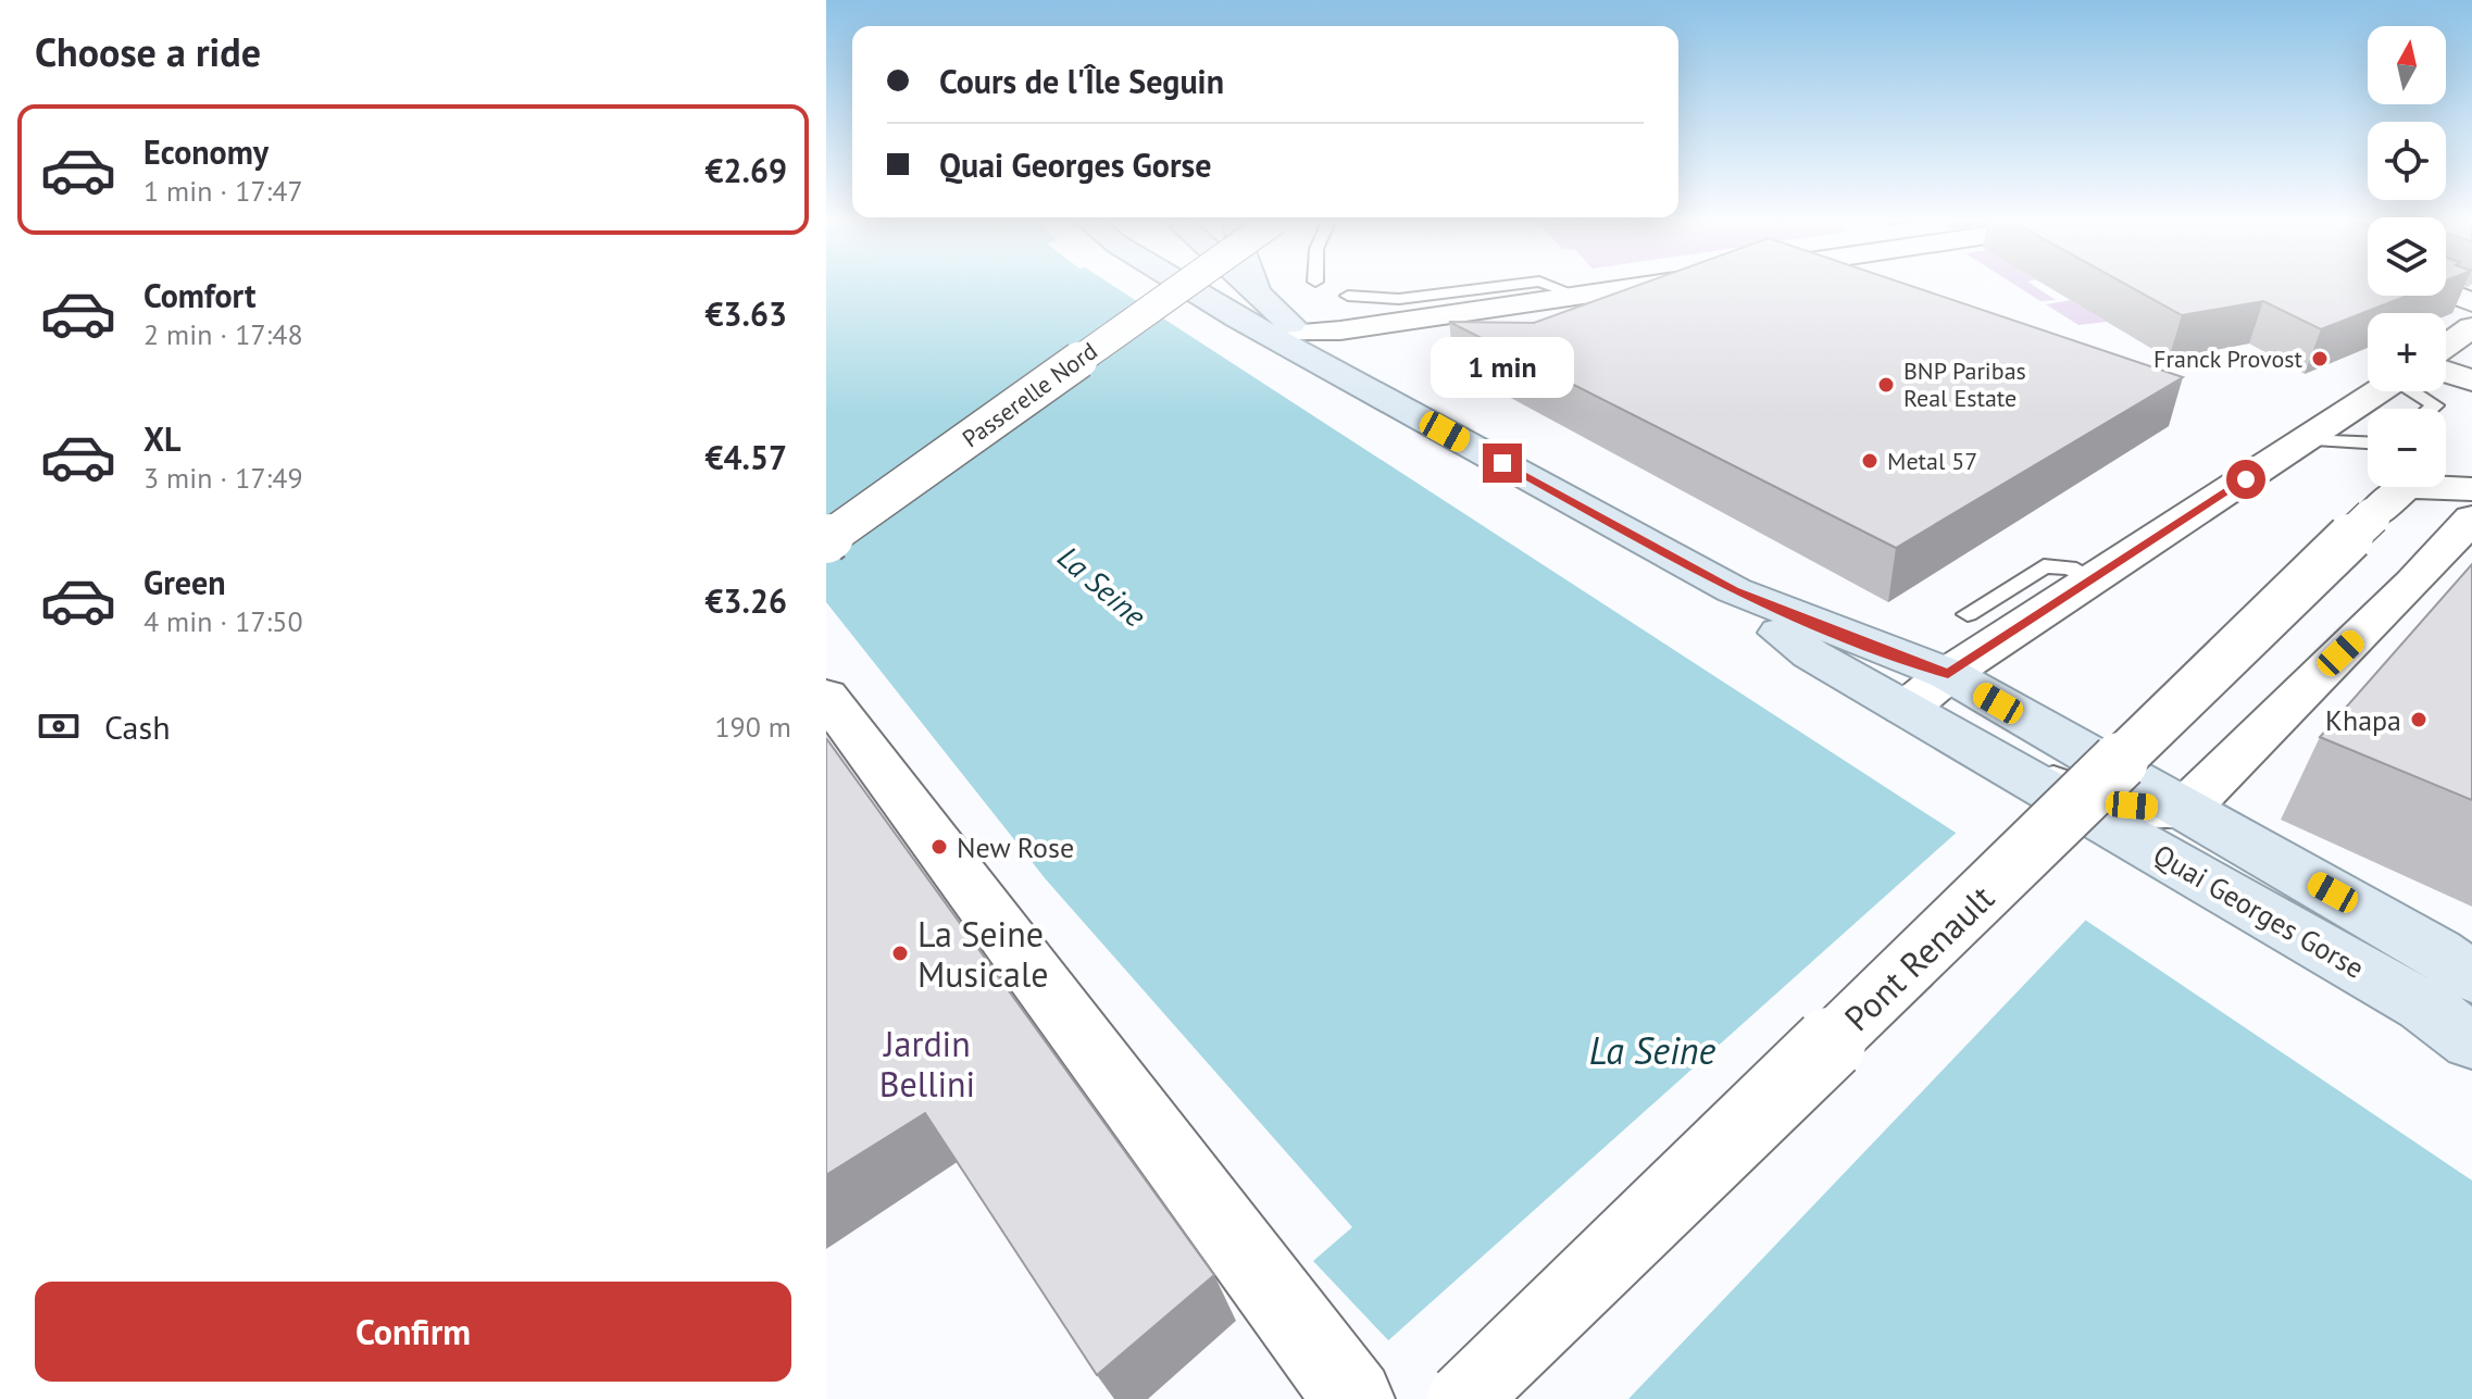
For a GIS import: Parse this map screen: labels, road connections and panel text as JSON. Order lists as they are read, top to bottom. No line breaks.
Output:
{"streets":{"main road":["Quai Georges Gorse"],"street":["Passerelle Nord","Pont Renault"]},"water":["La Seine"],"parks":["Jardin Bellini"],"places":["Franck Provost","BNP Paribas Real Estate","Metal 57","Khapa","New Rose","La Seine Musicale"],"north":"top","page":{"heading":"Choose a ride","map_buttons":["+","−"],"banner":["Cours de l'Île Seguin","Quai Georges Gorse"],"list":[{"name":"Economy","note":"1 min · 17:47","value":"€2.69"},{"name":"Comfort","note":"2 min · 17:48","value":"€3.63"},{"name":"XL","note":"3 min · 17:49","value":"€4.57"},{"name":"Green","note":"4 min · 17:50","value":"€3.26"}],"bubble":"1 min","pay":["Cash","190 m"],"buttons":"Confirm"}}
